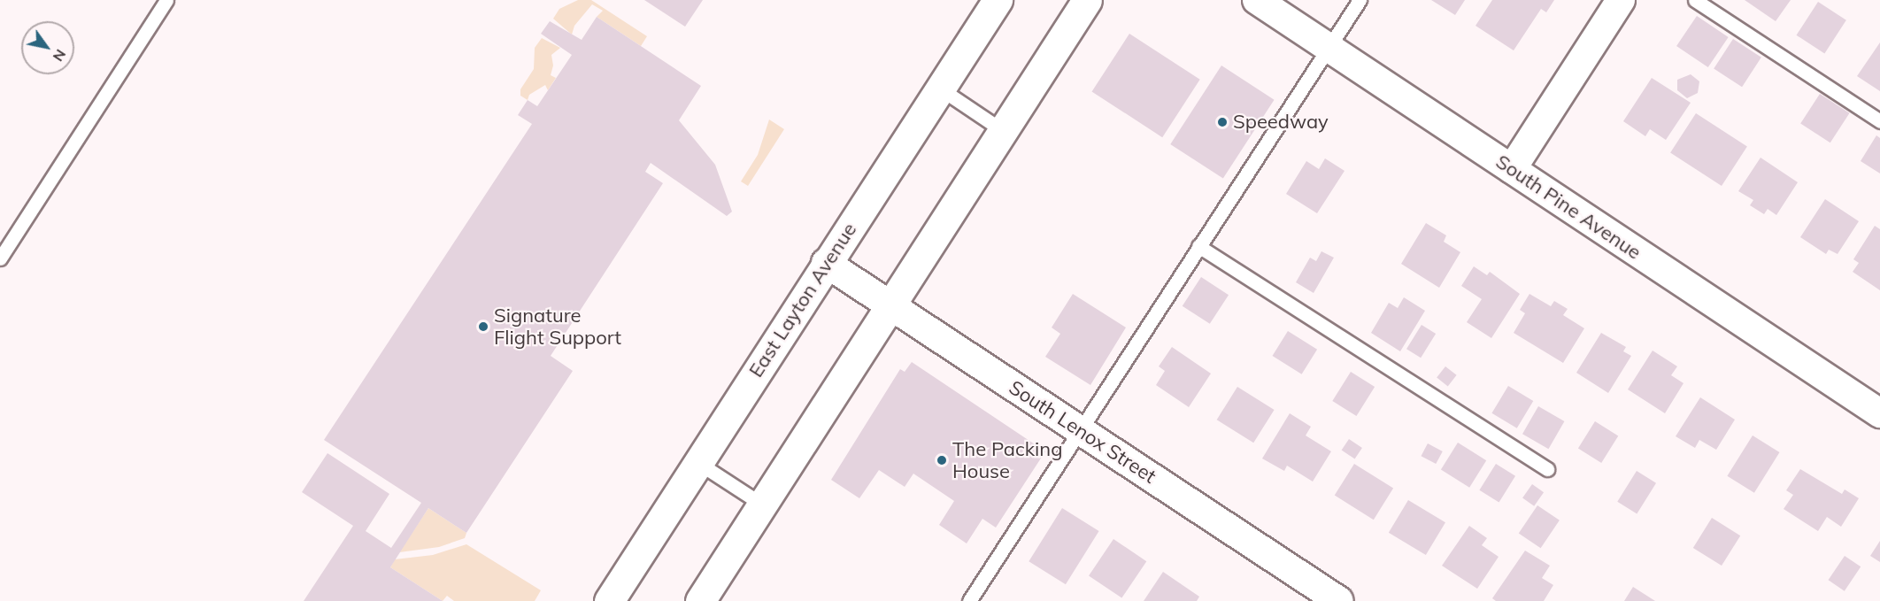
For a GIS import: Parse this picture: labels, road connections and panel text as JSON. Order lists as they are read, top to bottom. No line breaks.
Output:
{"streets":{"main road":["East Layton Avenue"],"street":["South Pine Avenue","South Lenox Street"]},"crossings":[["East Layton Avenue","South Lenox Street"]],"places":["Speedway","Signature Flight Support","The Packing House"],"north":"bottom right"}
